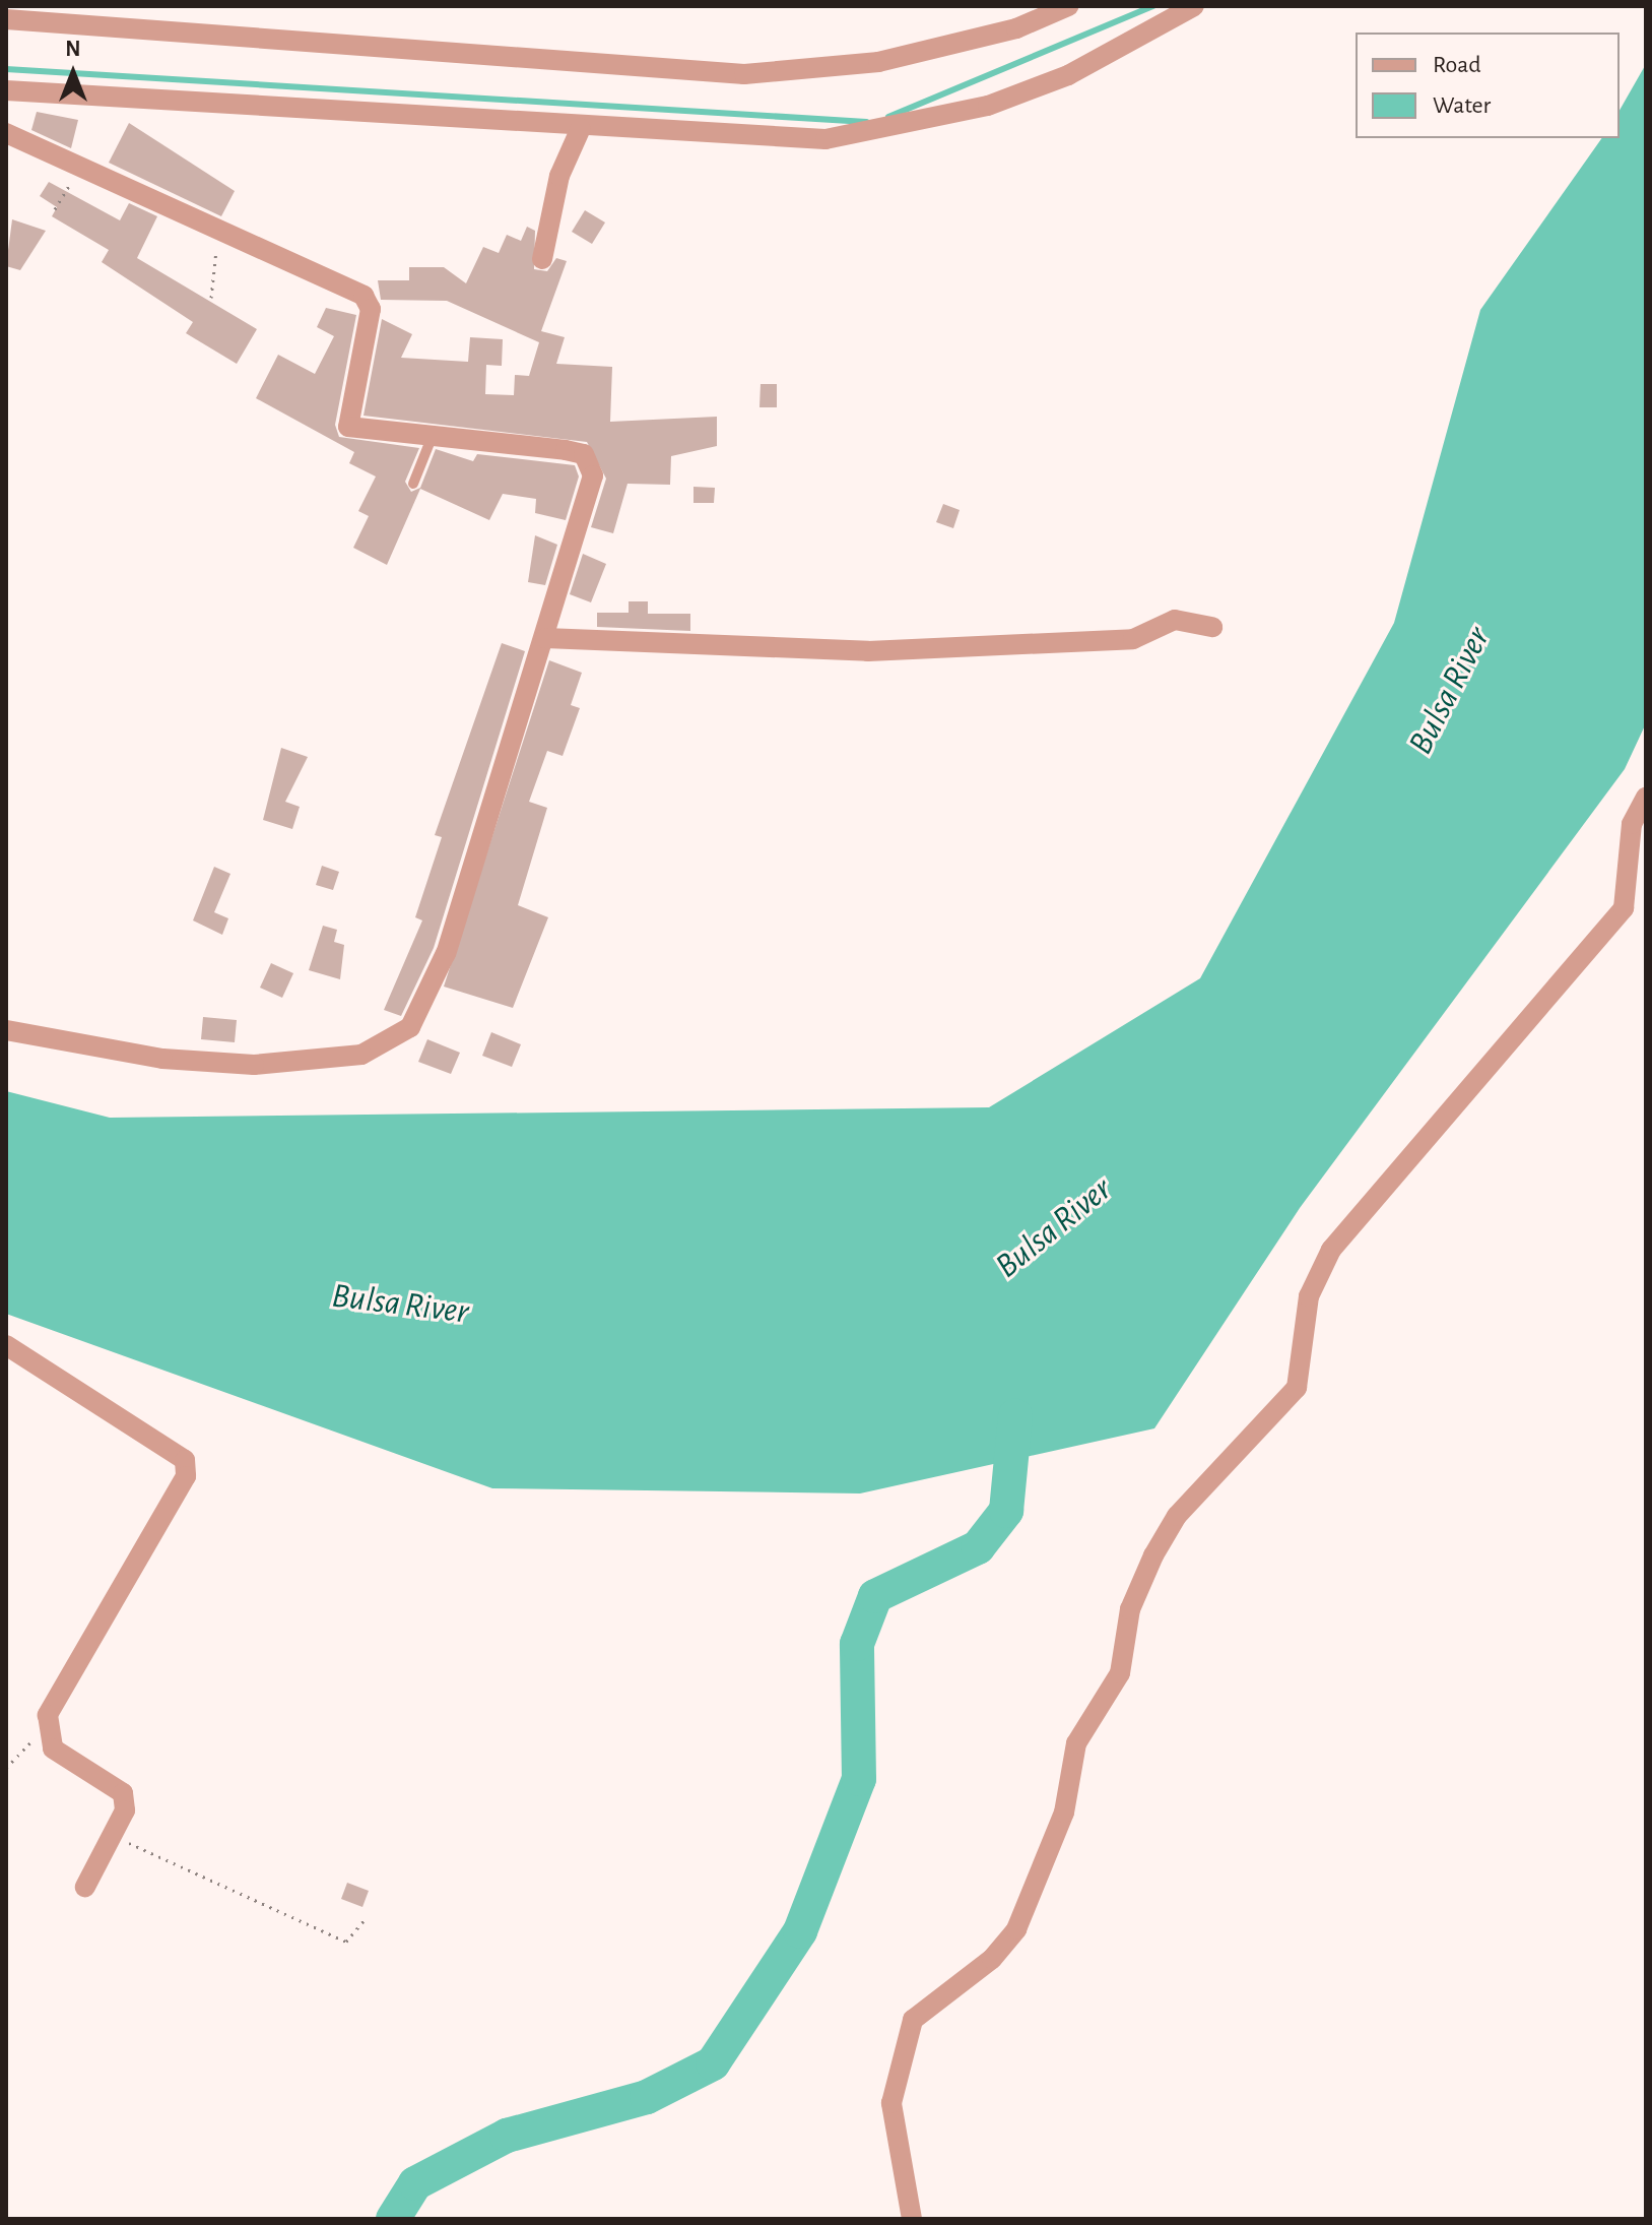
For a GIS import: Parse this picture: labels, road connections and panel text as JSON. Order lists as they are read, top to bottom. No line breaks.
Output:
{"water":["Bulsa River"],"legend":["Road","Water"],"north":"top"}
